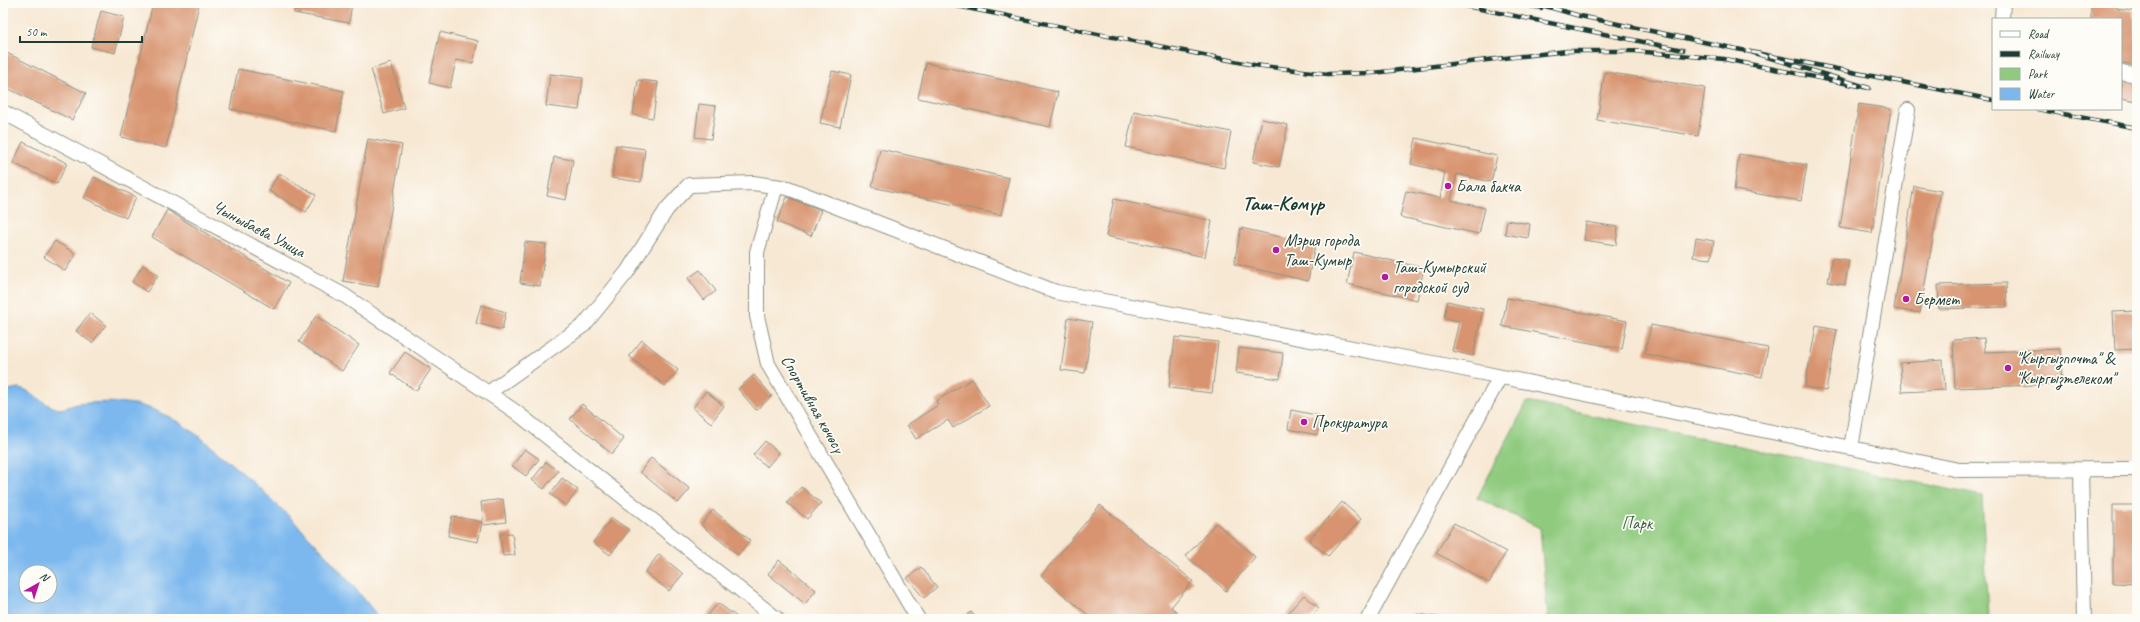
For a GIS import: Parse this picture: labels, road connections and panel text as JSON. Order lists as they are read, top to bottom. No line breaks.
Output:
{"streets":{"street":["Чыныбаева Улица","Спортивная көчөсү"]},"districts":["Таш-Көмүр"],"parks":["Парк"],"places":["Бала бакча","Мэрия города Таш-Кумыр","Таш-Кумырский городской суд","Бермет","\"Кыргызпочта\" & \"Кыргызтелеком\"","Прокуратура"],"legend":["Road","Railway","Park","Water"],"scale_bar":"50 m","north":"top right"}
